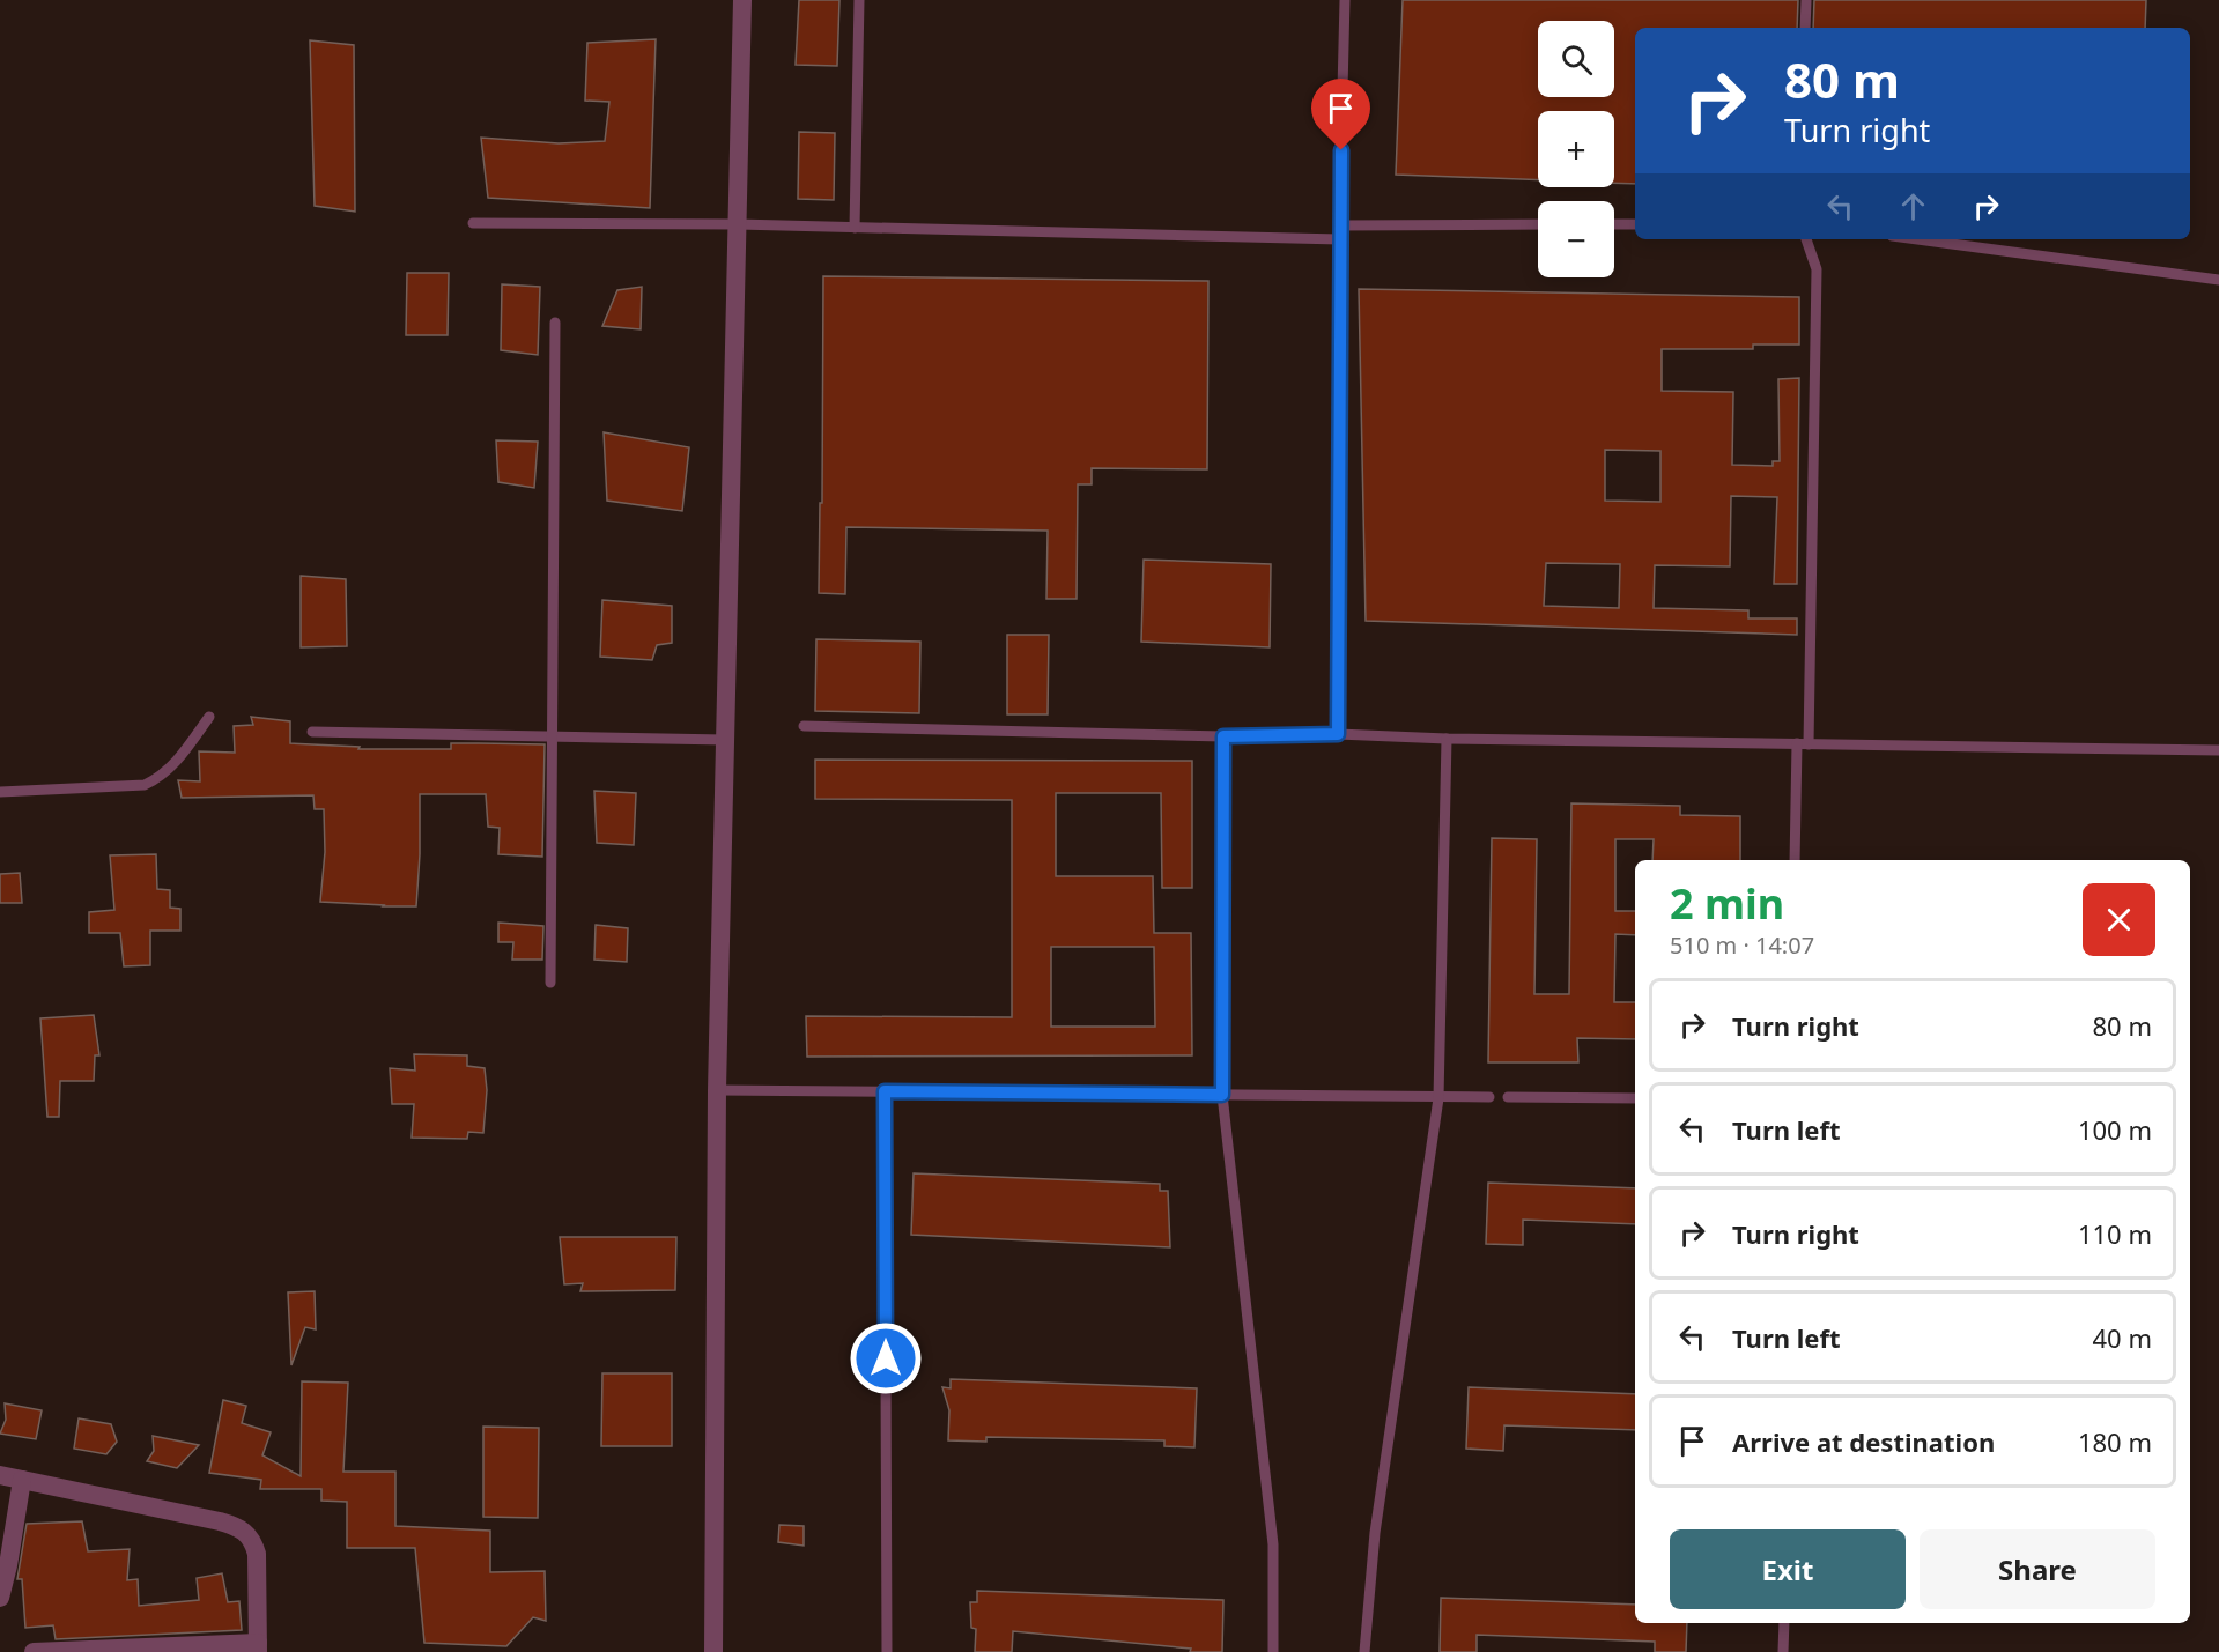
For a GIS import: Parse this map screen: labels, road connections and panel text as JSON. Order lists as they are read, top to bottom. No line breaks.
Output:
{"page":{"map_buttons":["+","−"],"turn":["80 m","Turn right"],"heading":["2 min","510 m · 14:07"],"list":[{"name":"Turn right","value":"80 m"},{"name":"Turn left","value":"100 m"},{"name":"Turn right","value":"110 m"},{"name":"Turn left","value":"40 m"},{"name":"Arrive at destination","value":"180 m"}],"buttons":["Exit","Share"]}}
